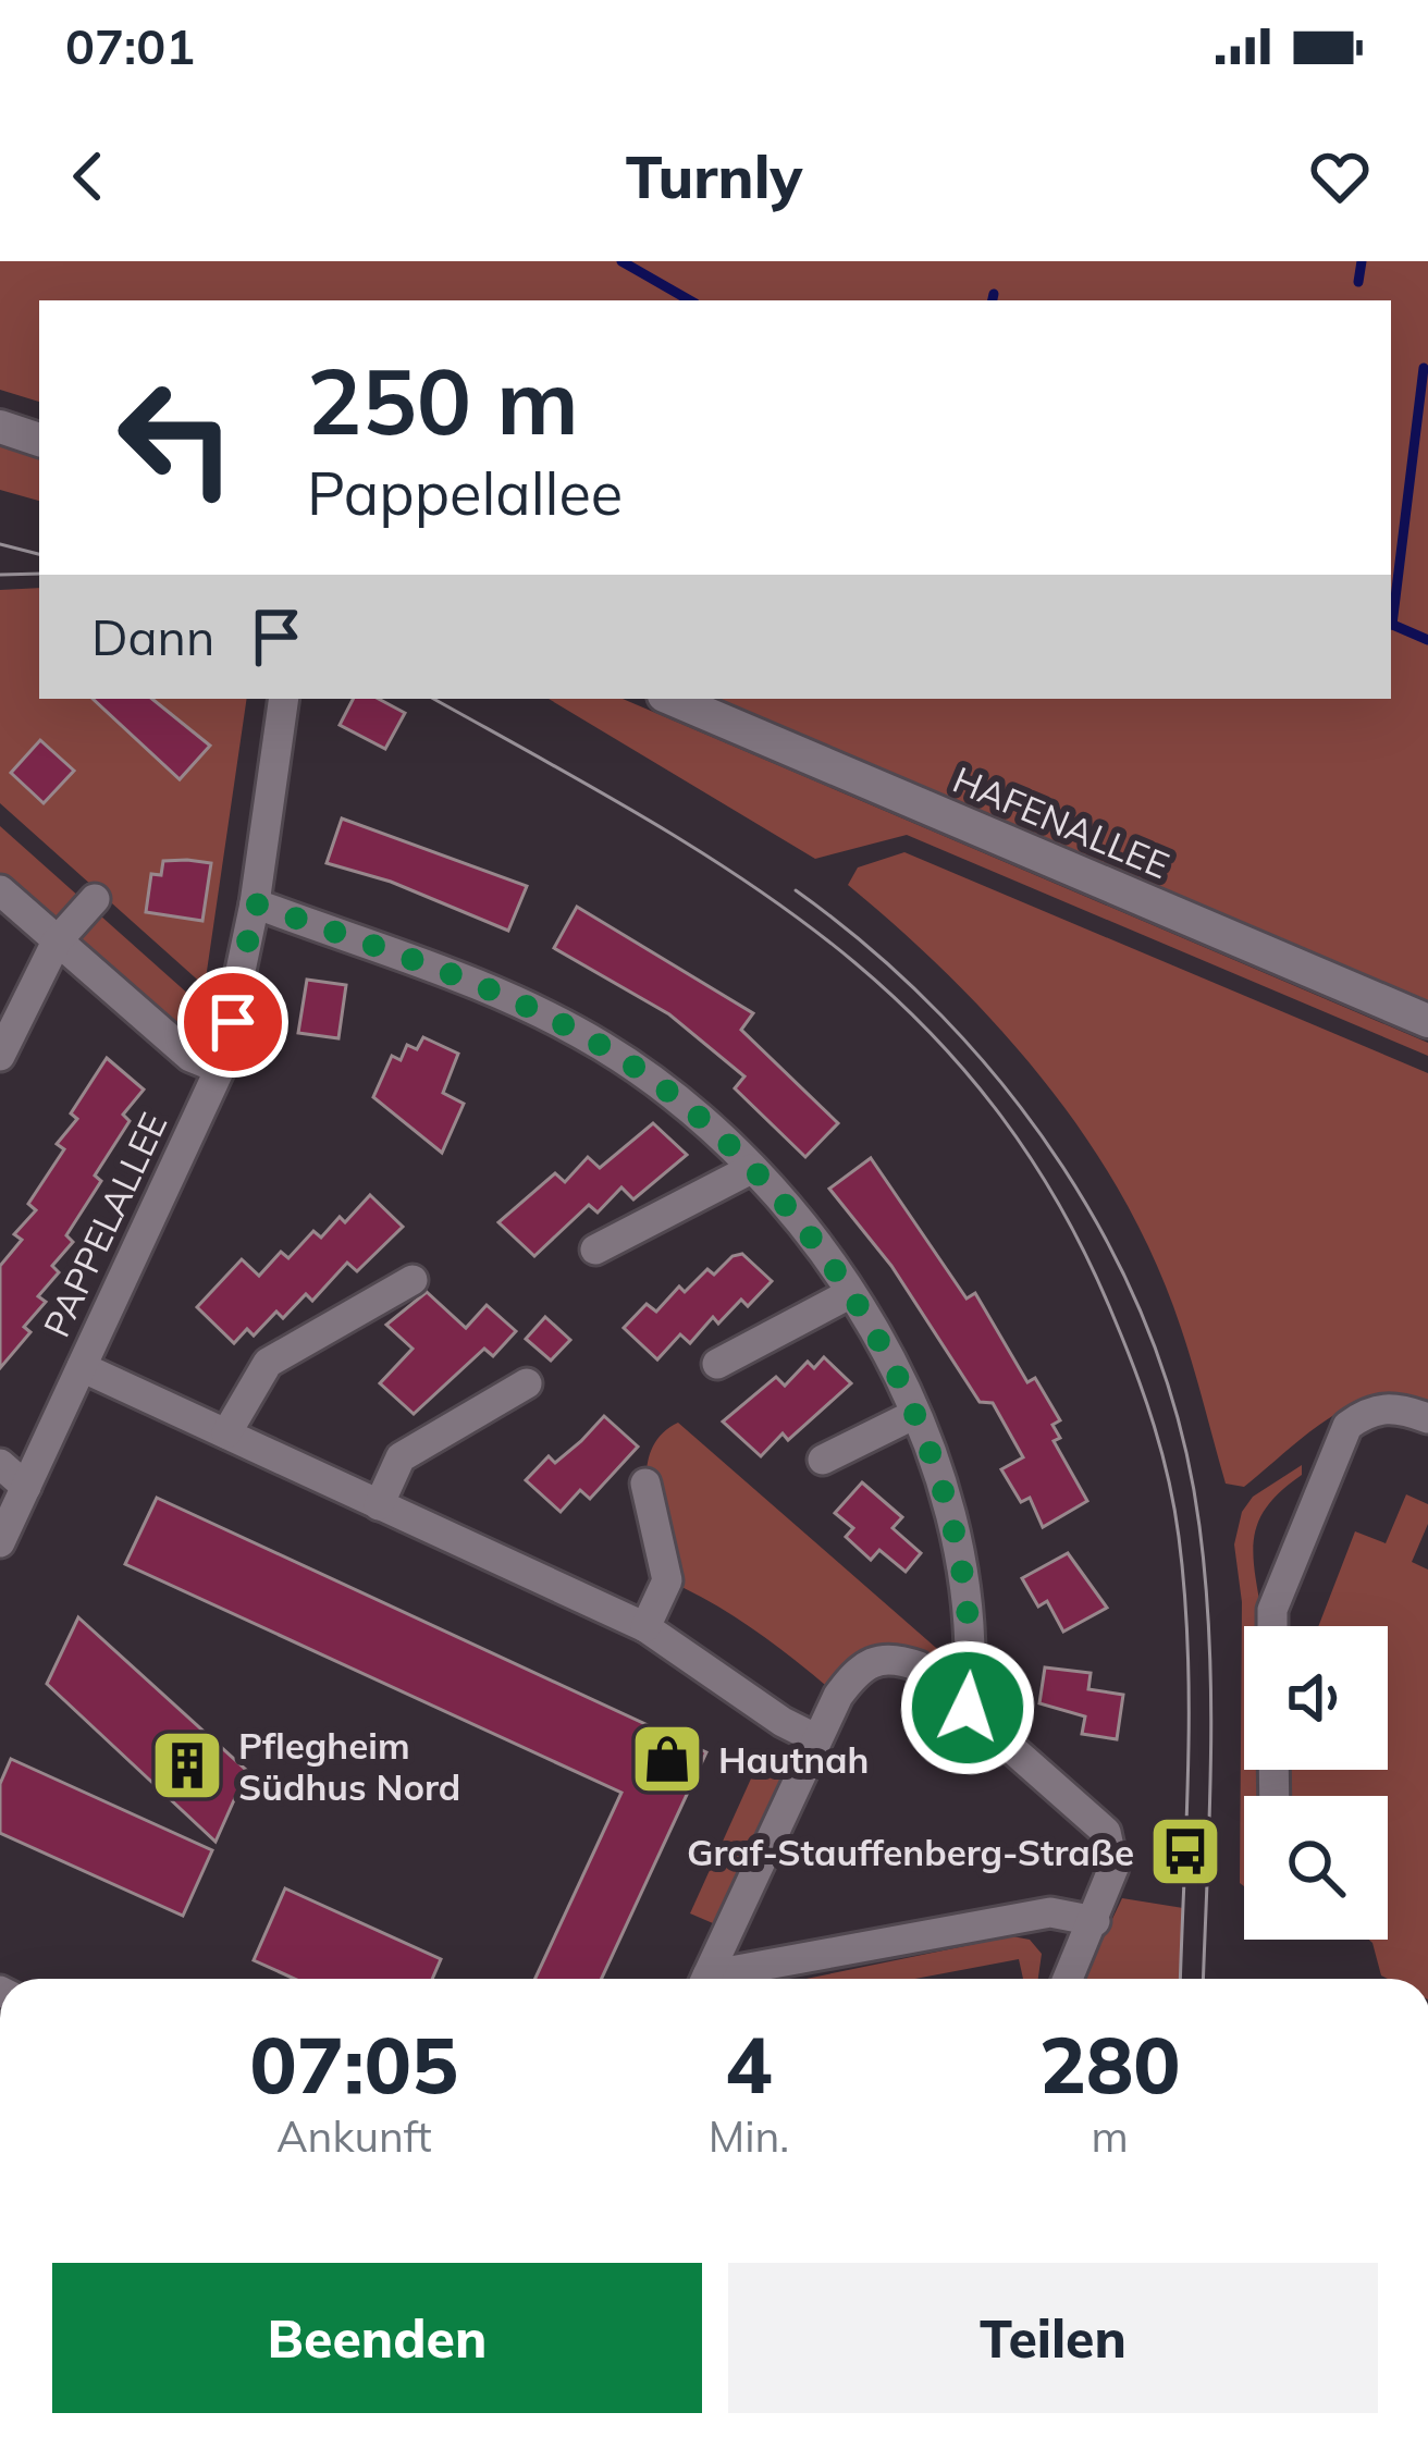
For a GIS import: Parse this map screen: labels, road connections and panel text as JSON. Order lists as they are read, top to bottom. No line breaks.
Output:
{"streets":{"street":["HAFENALLEE","PAPPELALLEE"]},"places":{"shop":["Hautnah"],"building":["Pflegheim Südhus Nord"],"bus stop":["Graf-Stauffenberg-Straße"]},"page":{"status":"07:01","header":"Turnly","turn":["250 m","Pappelallee"],"then":"Dann","eta":["07:05","Ankunft","4","Min.","280","m"],"buttons":["Beenden","Teilen"]}}
